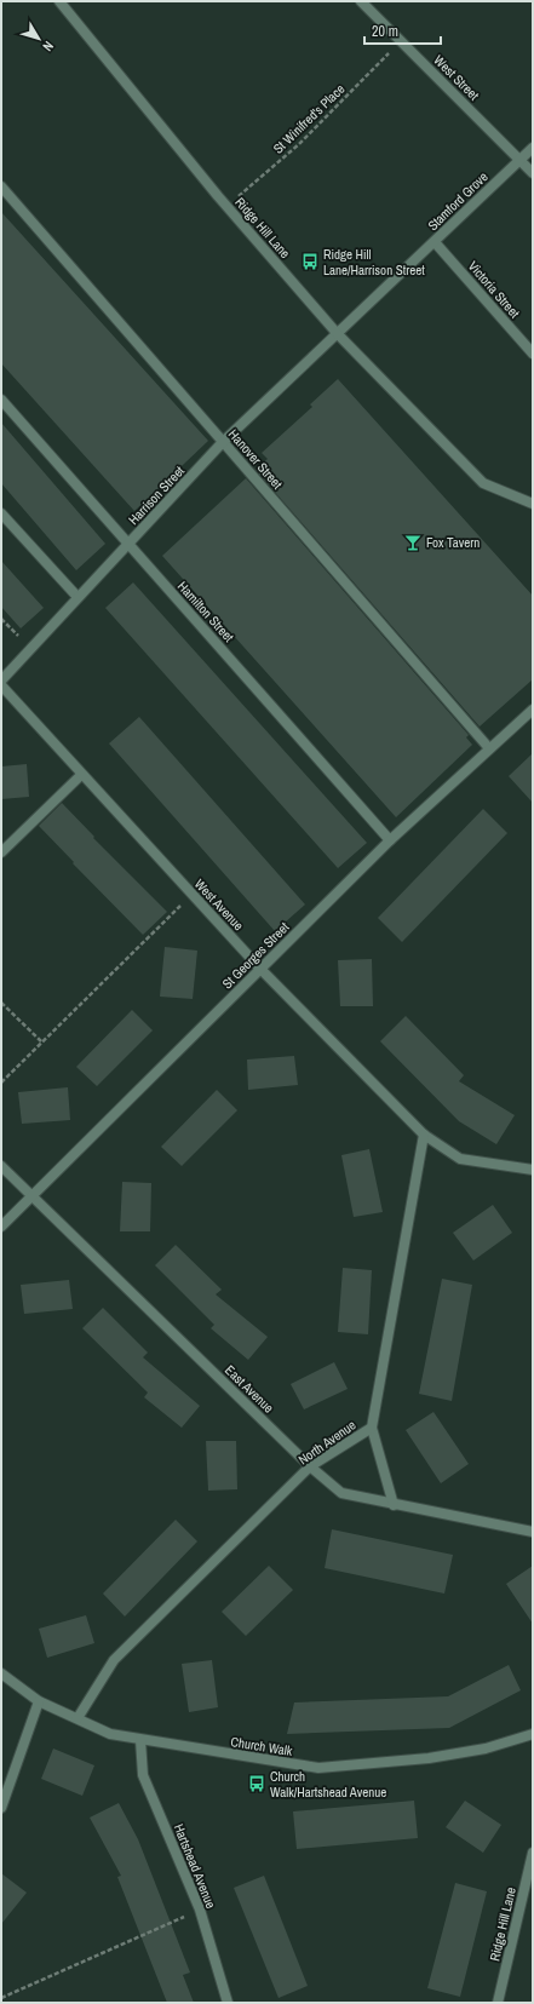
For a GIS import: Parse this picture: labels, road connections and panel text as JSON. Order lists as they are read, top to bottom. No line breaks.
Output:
{"streets":{"street":["West Street","Stamford Grove","Ridge Hill Lane","Victoria Street","Hanover Street","Harrison Street","Hamilton Street","West Avenue","St Georges Street","East Avenue","North Avenue","Church Walk","Hartshead Avenue"],"path":["St Winifred's Place"]},"crossings":[["West Street","St Winifred's Place"],["West Street","Stamford Grove"],["St Winifred's Place","Ridge Hill Lane"],["Stamford Grove","Ridge Hill Lane"],["Stamford Grove","Victoria Street"],["Stamford Grove","Harrison Street"],["Ridge Hill Lane","Harrison Street"],["Hanover Street","Harrison Street"],["Hanover Street","St Georges Street"],["Harrison Street","Hamilton Street"],["Hamilton Street","St Georges Street"],["West Avenue","St Georges Street"],["West Avenue","North Avenue"],["St Georges Street","East Avenue"],["East Avenue","North Avenue"],["North Avenue","Church Walk"],["Church Walk","Hartshead Avenue"]],"places":{"bus stop":["Ridge Hill Lane/Harrison Street","Church Walk/Hartshead Avenue"],"bar":["Fox Tavern"]},"scale_bar":"20 m","north":"bottom right"}
